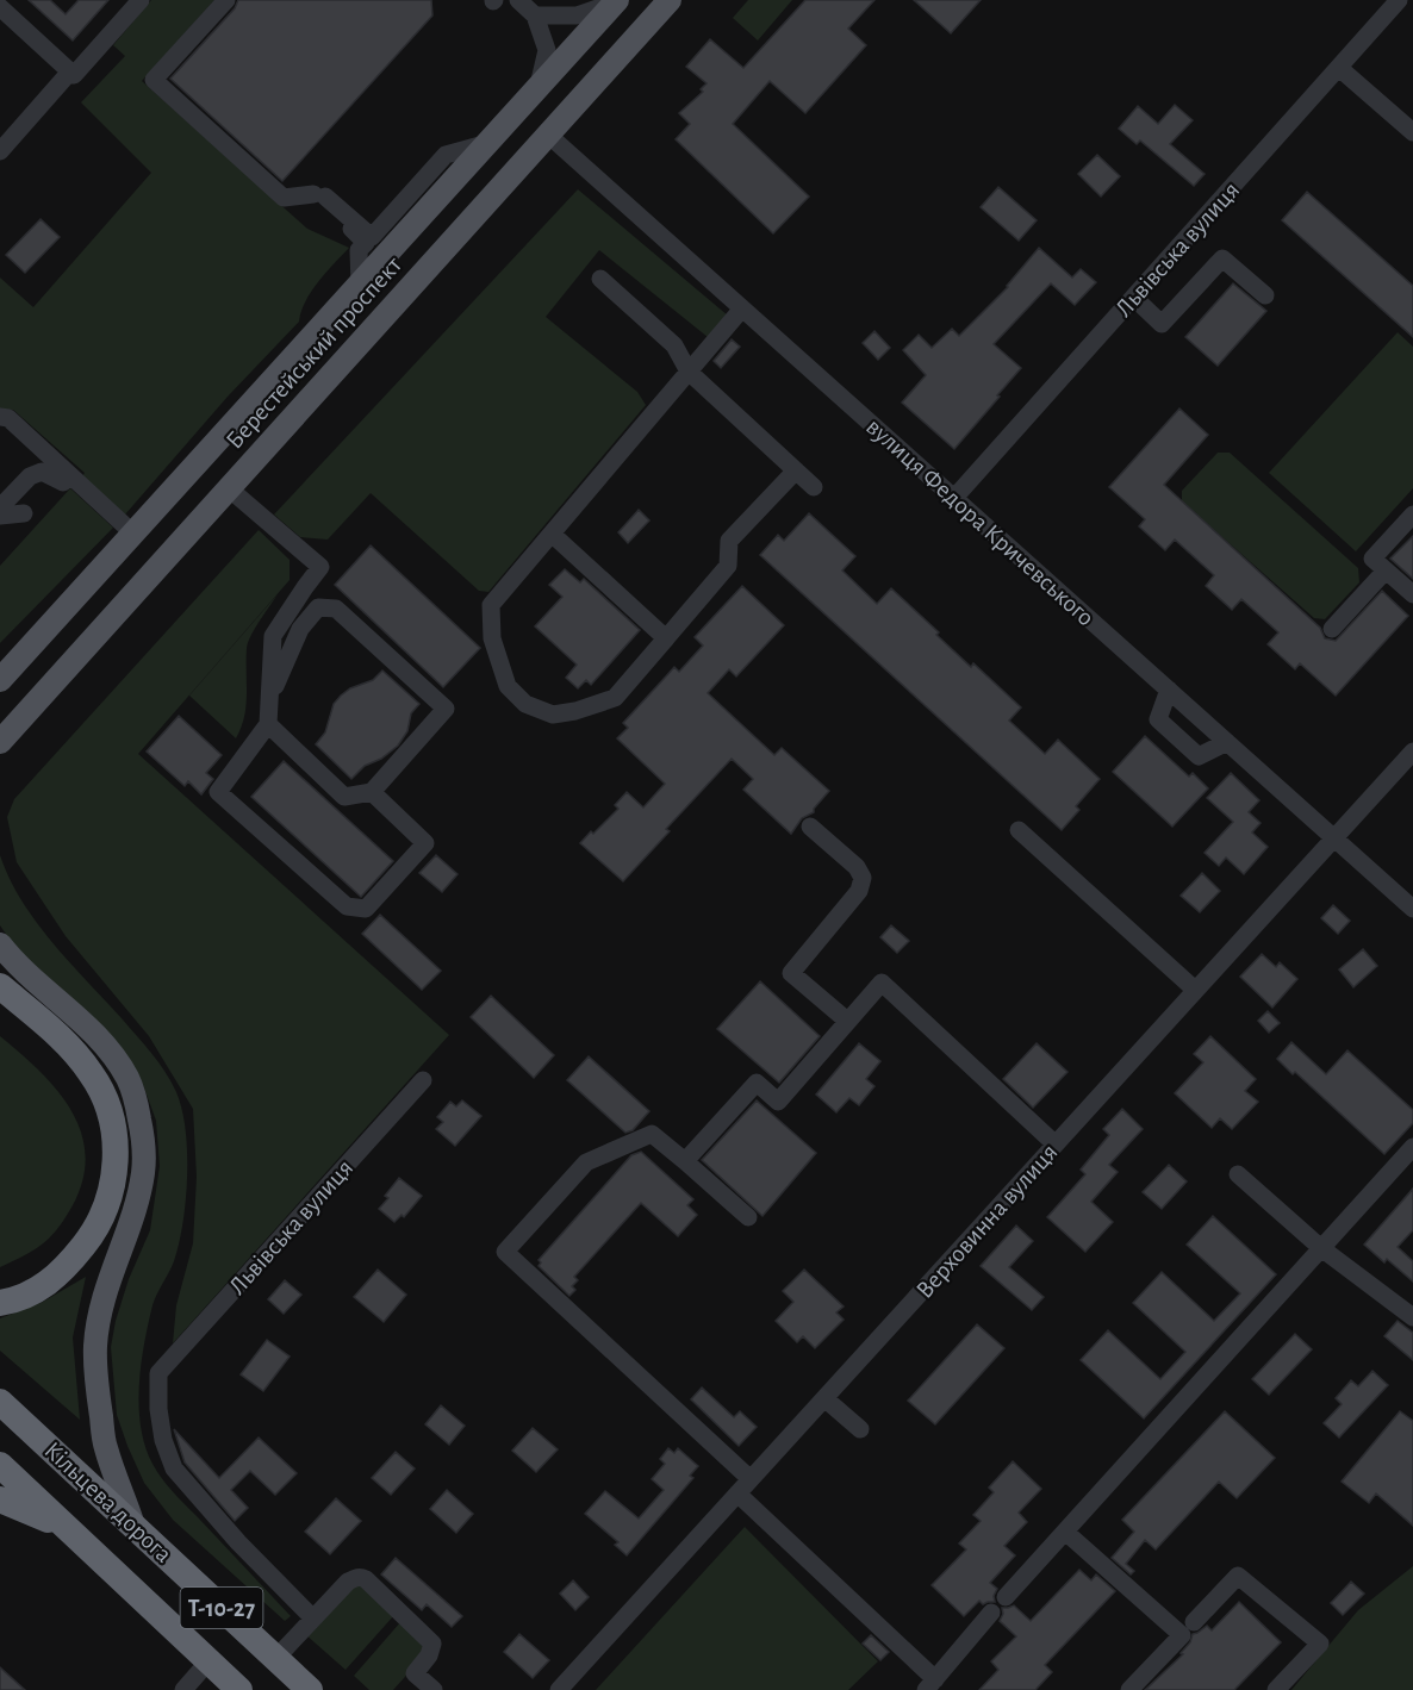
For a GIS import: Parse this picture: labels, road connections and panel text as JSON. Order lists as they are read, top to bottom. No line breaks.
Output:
{"streets":{"highway":["Кільцева дорога","Т-10-27"],"main road":["Берестейський проспект"],"street":["Львівська вулиця","вулиця Федора Кричевського","Верховинна вулиця"]},"crossings":[["Львівська вулиця","вулиця Федора Кричевського"],["Берестейський проспект","вулиця Федора Кричевського"],["вулиця Федора Кричевського","Верховинна вулиця"]]}
